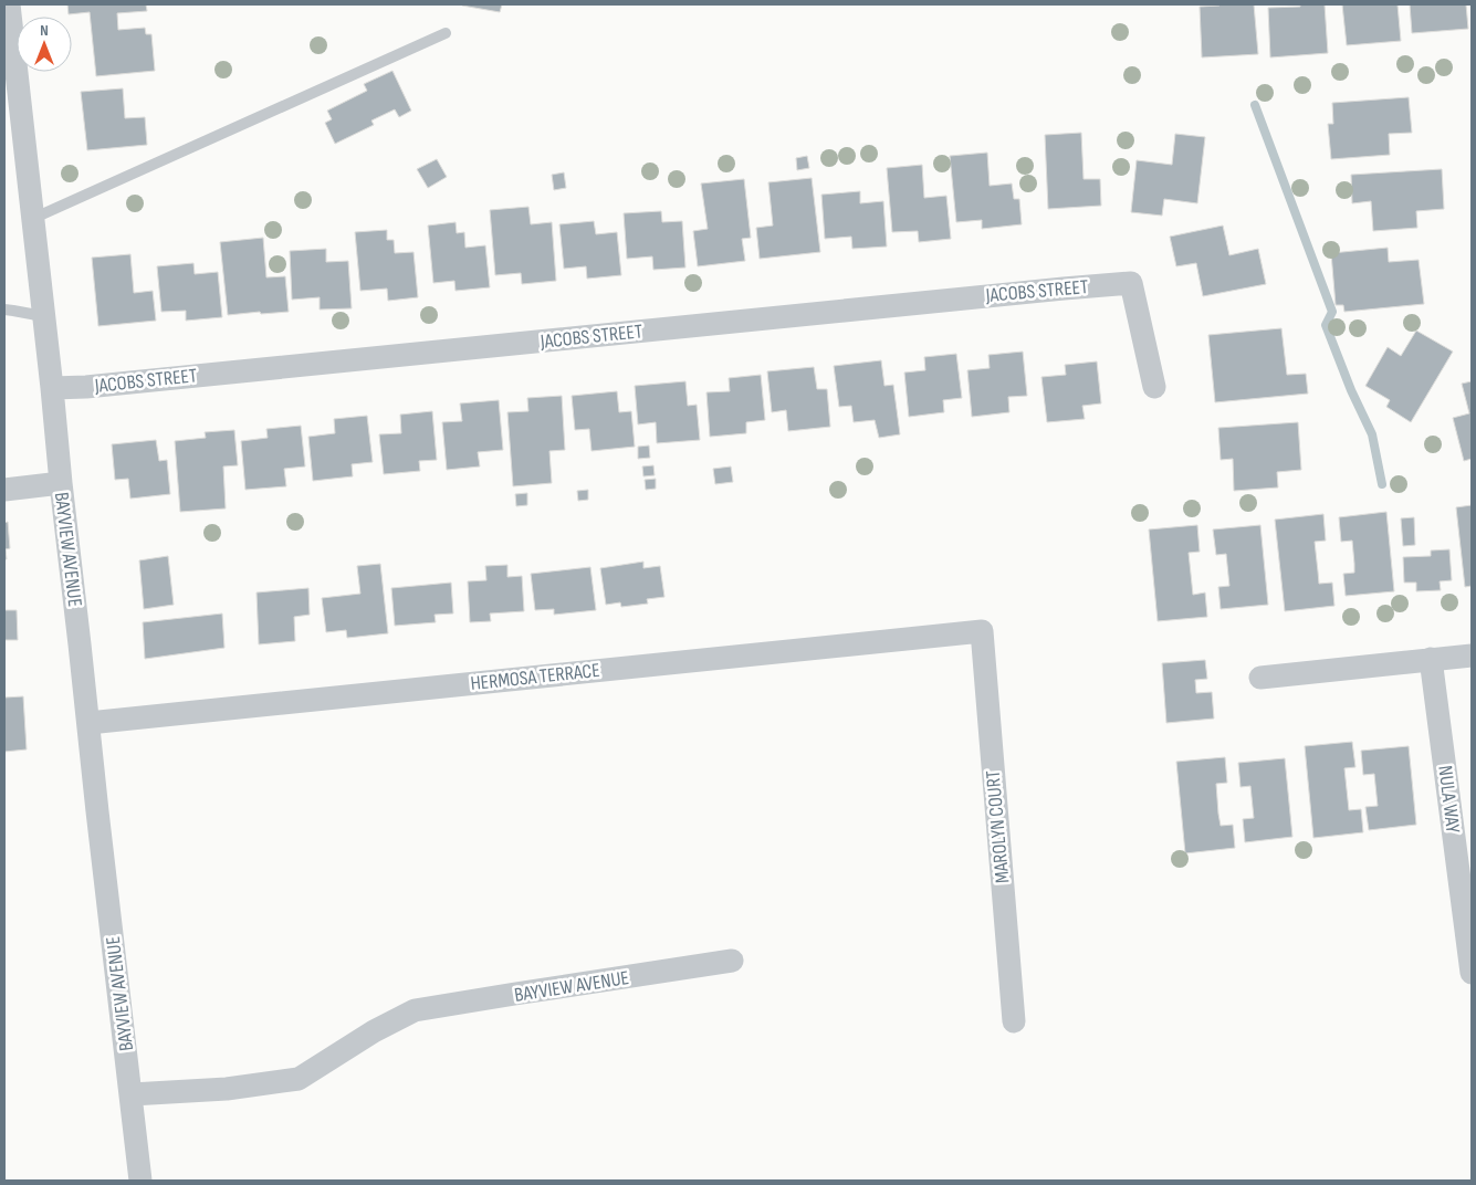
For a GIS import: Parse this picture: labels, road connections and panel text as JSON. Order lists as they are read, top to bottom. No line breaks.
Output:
{"streets":{"street":["JACOBS STREET","BAYVIEW AVENUE","HERMOSA TERRACE","NULA WAY","MAROLYN COURT"]},"crossings":[["JACOBS STREET","BAYVIEW AVENUE"],["BAYVIEW AVENUE","HERMOSA TERRACE"],["HERMOSA TERRACE","MAROLYN COURT"]],"north":"top"}
